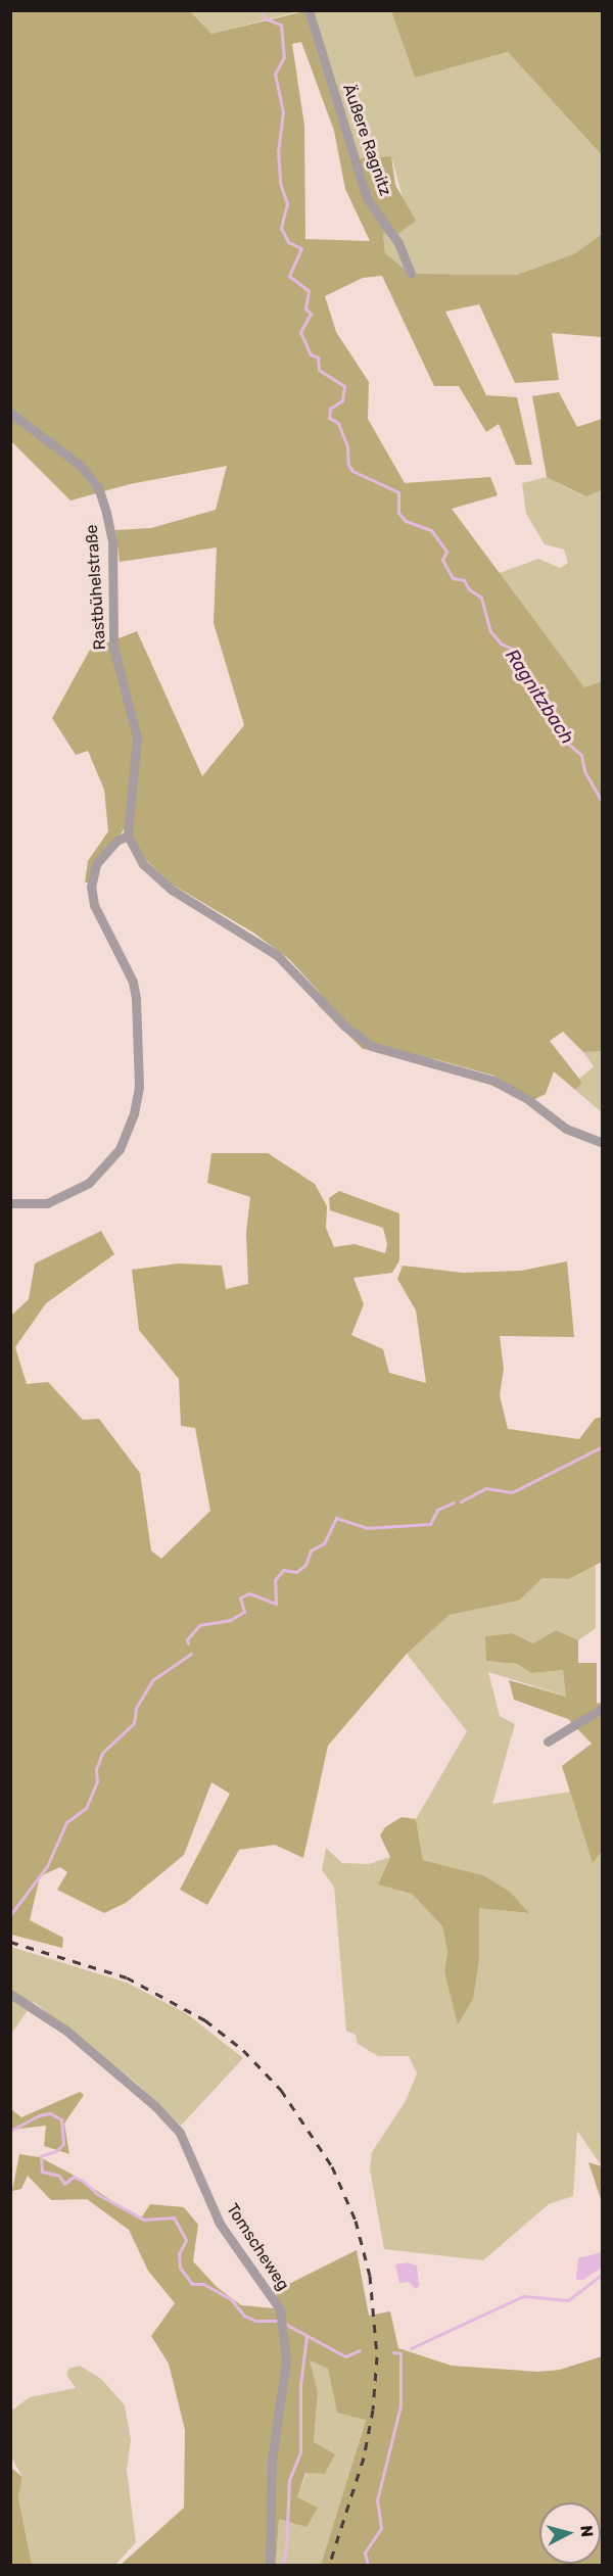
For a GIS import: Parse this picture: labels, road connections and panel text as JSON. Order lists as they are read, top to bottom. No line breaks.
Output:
{"streets":{"street":["Äußere Ragnitz","Rastbühelstraße","Tomscheweg"]},"water":["Ragnitzbach"],"north":"right"}
